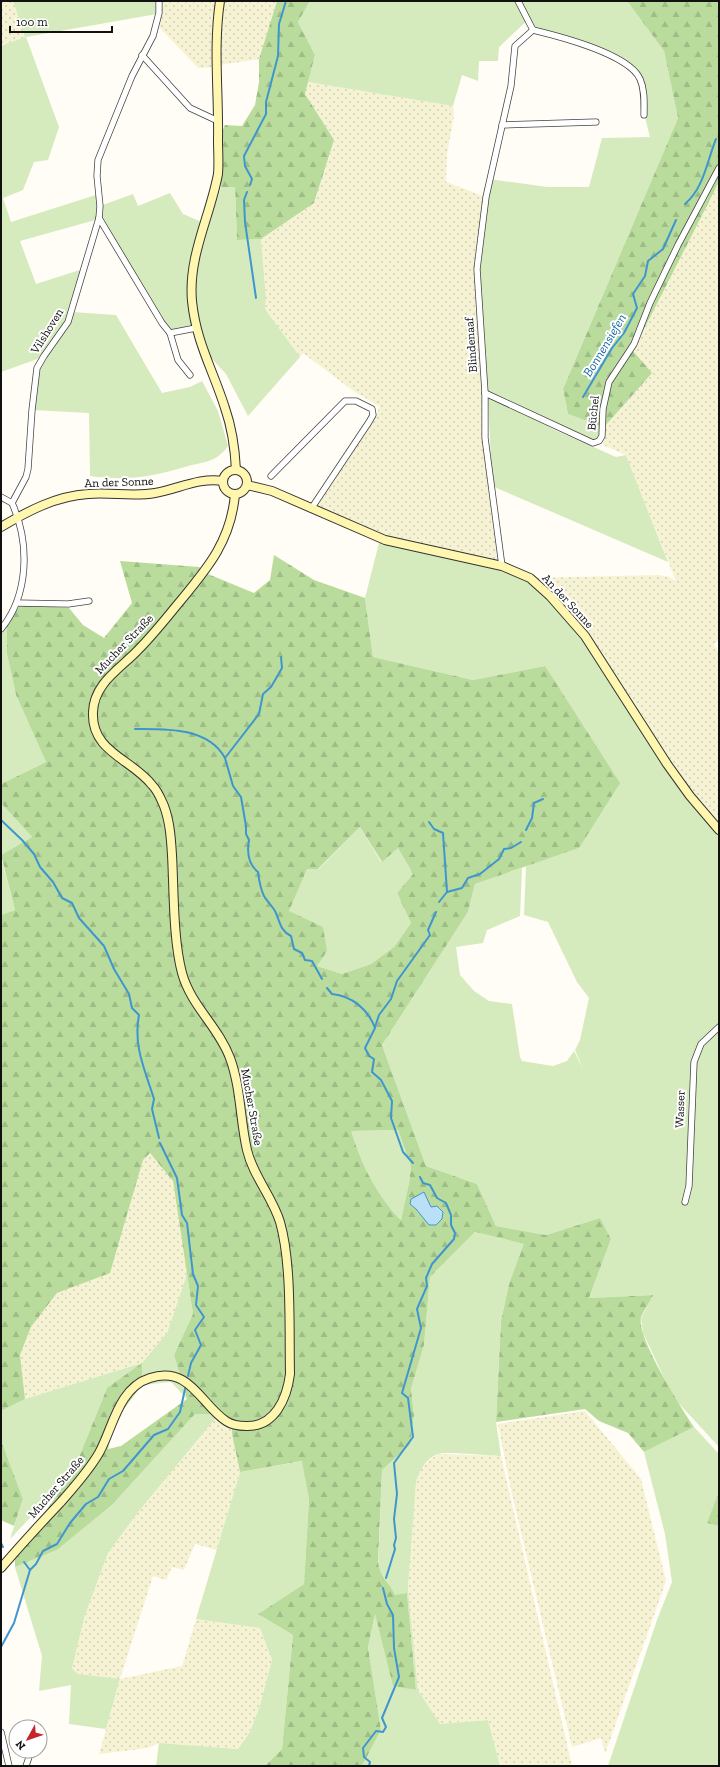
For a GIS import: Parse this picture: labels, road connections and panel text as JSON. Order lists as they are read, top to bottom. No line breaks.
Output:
{"streets":{"main road":["An der Sonne","Mucher Straße"],"street":["Vilshoven","Blindenaaf","Büchel","Wasser"]},"crossings":[["Blindenaaf","Büchel"],["Blindenaaf","An der Sonne"],["An der Sonne","Mucher Straße"]],"water":["Bonnensiefen"],"scale_bar":"100 m","north":"bottom left"}
